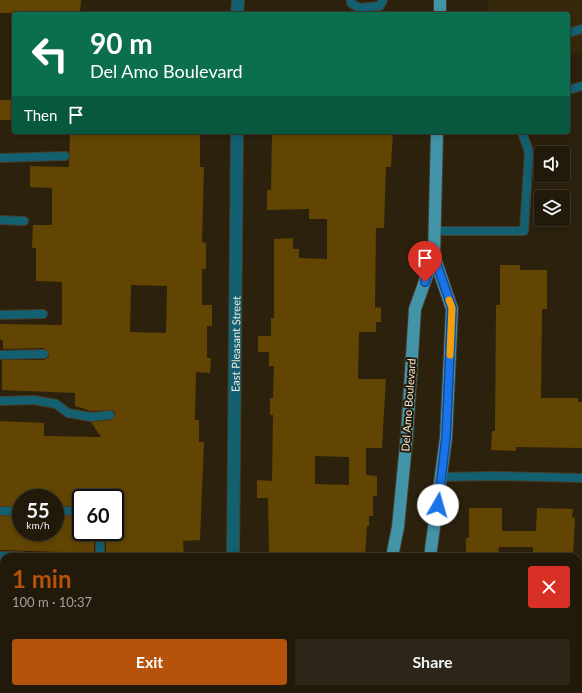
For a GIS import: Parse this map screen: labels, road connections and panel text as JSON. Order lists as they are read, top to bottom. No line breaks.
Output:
{"streets":{"main road":["Del Amo Boulevard"],"street":["East Pleasant Street"]},"page":{"turn":["90 m","Del Amo Boulevard"],"then":"Then","speed":"55 km/h","limit":"60","heading":["1 min","100 m · 10:37"],"buttons":["Exit","Share"]}}
